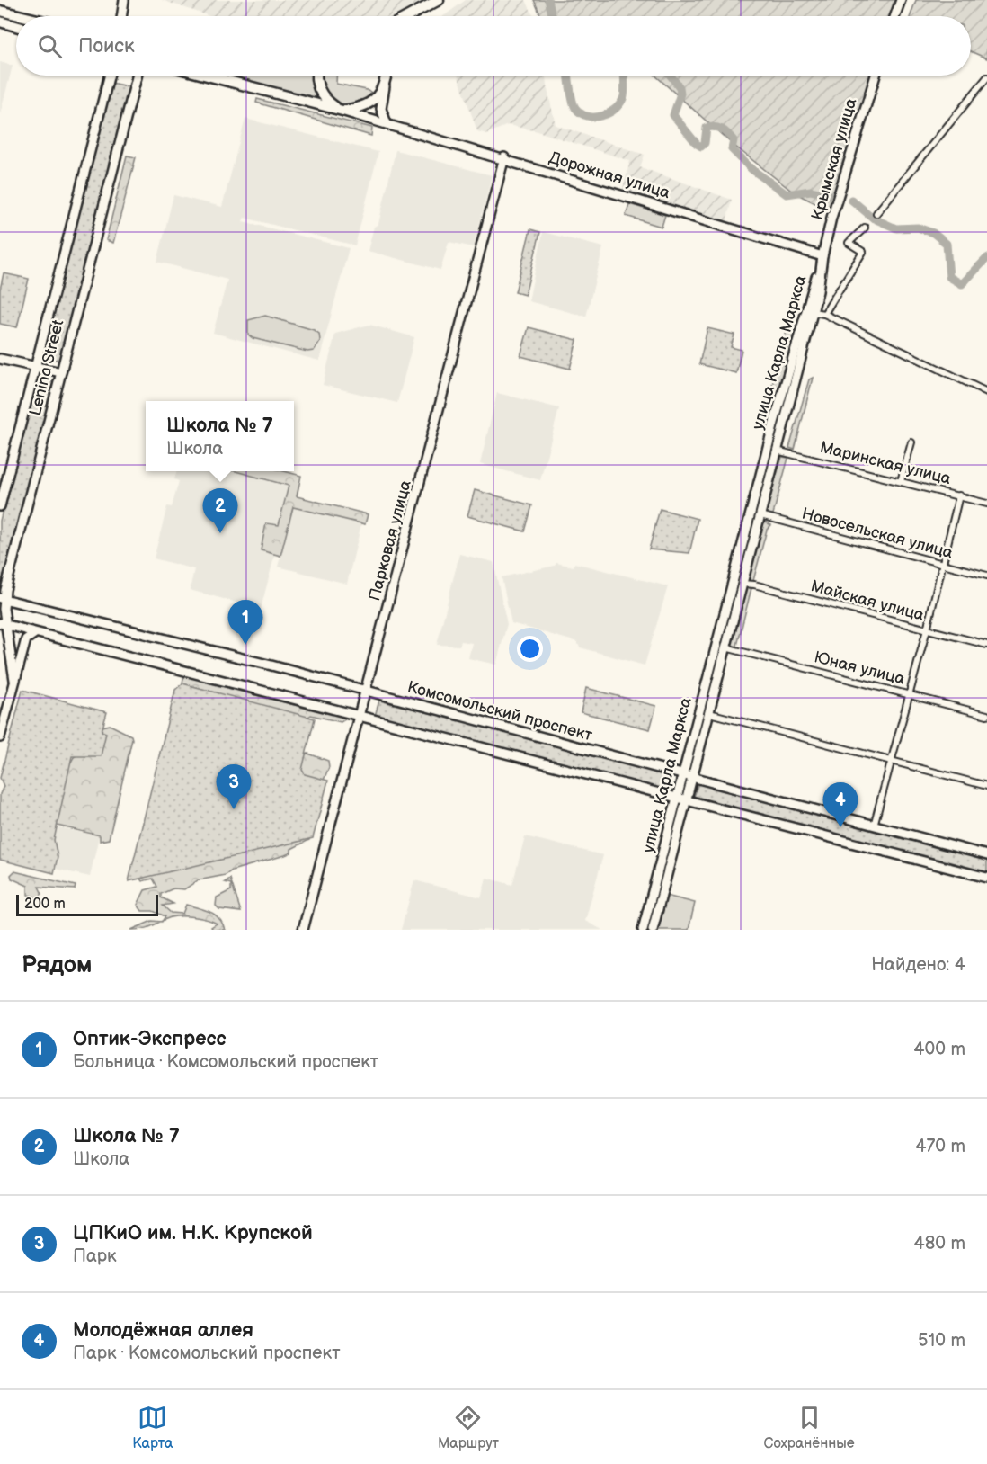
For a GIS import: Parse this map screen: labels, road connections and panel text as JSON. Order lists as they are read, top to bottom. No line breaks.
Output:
{"streets":{"main road":["Крымская улица","Дорожная улица","улица Карла Маркса","Lenina Street","Парковая улица","Комсомольский проспект"],"street":["Маринская улица","Новосельская улица","Майская улица","Юная улица"]},"crossings":[["Крымская улица","Дорожная улица"],["Крымская улица","улица Карла Маркса"],["Дорожная улица","улица Карла Маркса"],["Дорожная улица","Парковая улица"],["улица Карла Маркса","Маринская улица"],["улица Карла Маркса","Новосельская улица"],["улица Карла Маркса","Майская улица"],["улица Карла Маркса","Юная улица"],["улица Карла Маркса","Комсомольский проспект"],["Lenina Street","Комсомольский проспект"],["Парковая улица","Комсомольский проспект"]],"scale_bar":"200 m","page":{"search":"Поиск","popup":["Школа № 7","Школа"],"pins":["2","1","3","4"],"scale":"200 m","heading":["Рядом","Найдено: 4"],"list":[{"mark":"1","name":"Оптик-Экспресс","note":"Больница · Комсомольский проспект","value":"400 m"},{"mark":"2","name":"Школа № 7","note":"Школа","value":"470 m"},{"mark":"3","name":"ЦПКиО им. Н.К. Крупской","note":"Парк","value":"480 m"},{"mark":"4","name":"Молодёжная аллея","note":"Парк · Комсомольский проспект","value":"510 m"}],"nav":["Карта","Маршрут","Сохранённые"]}}
